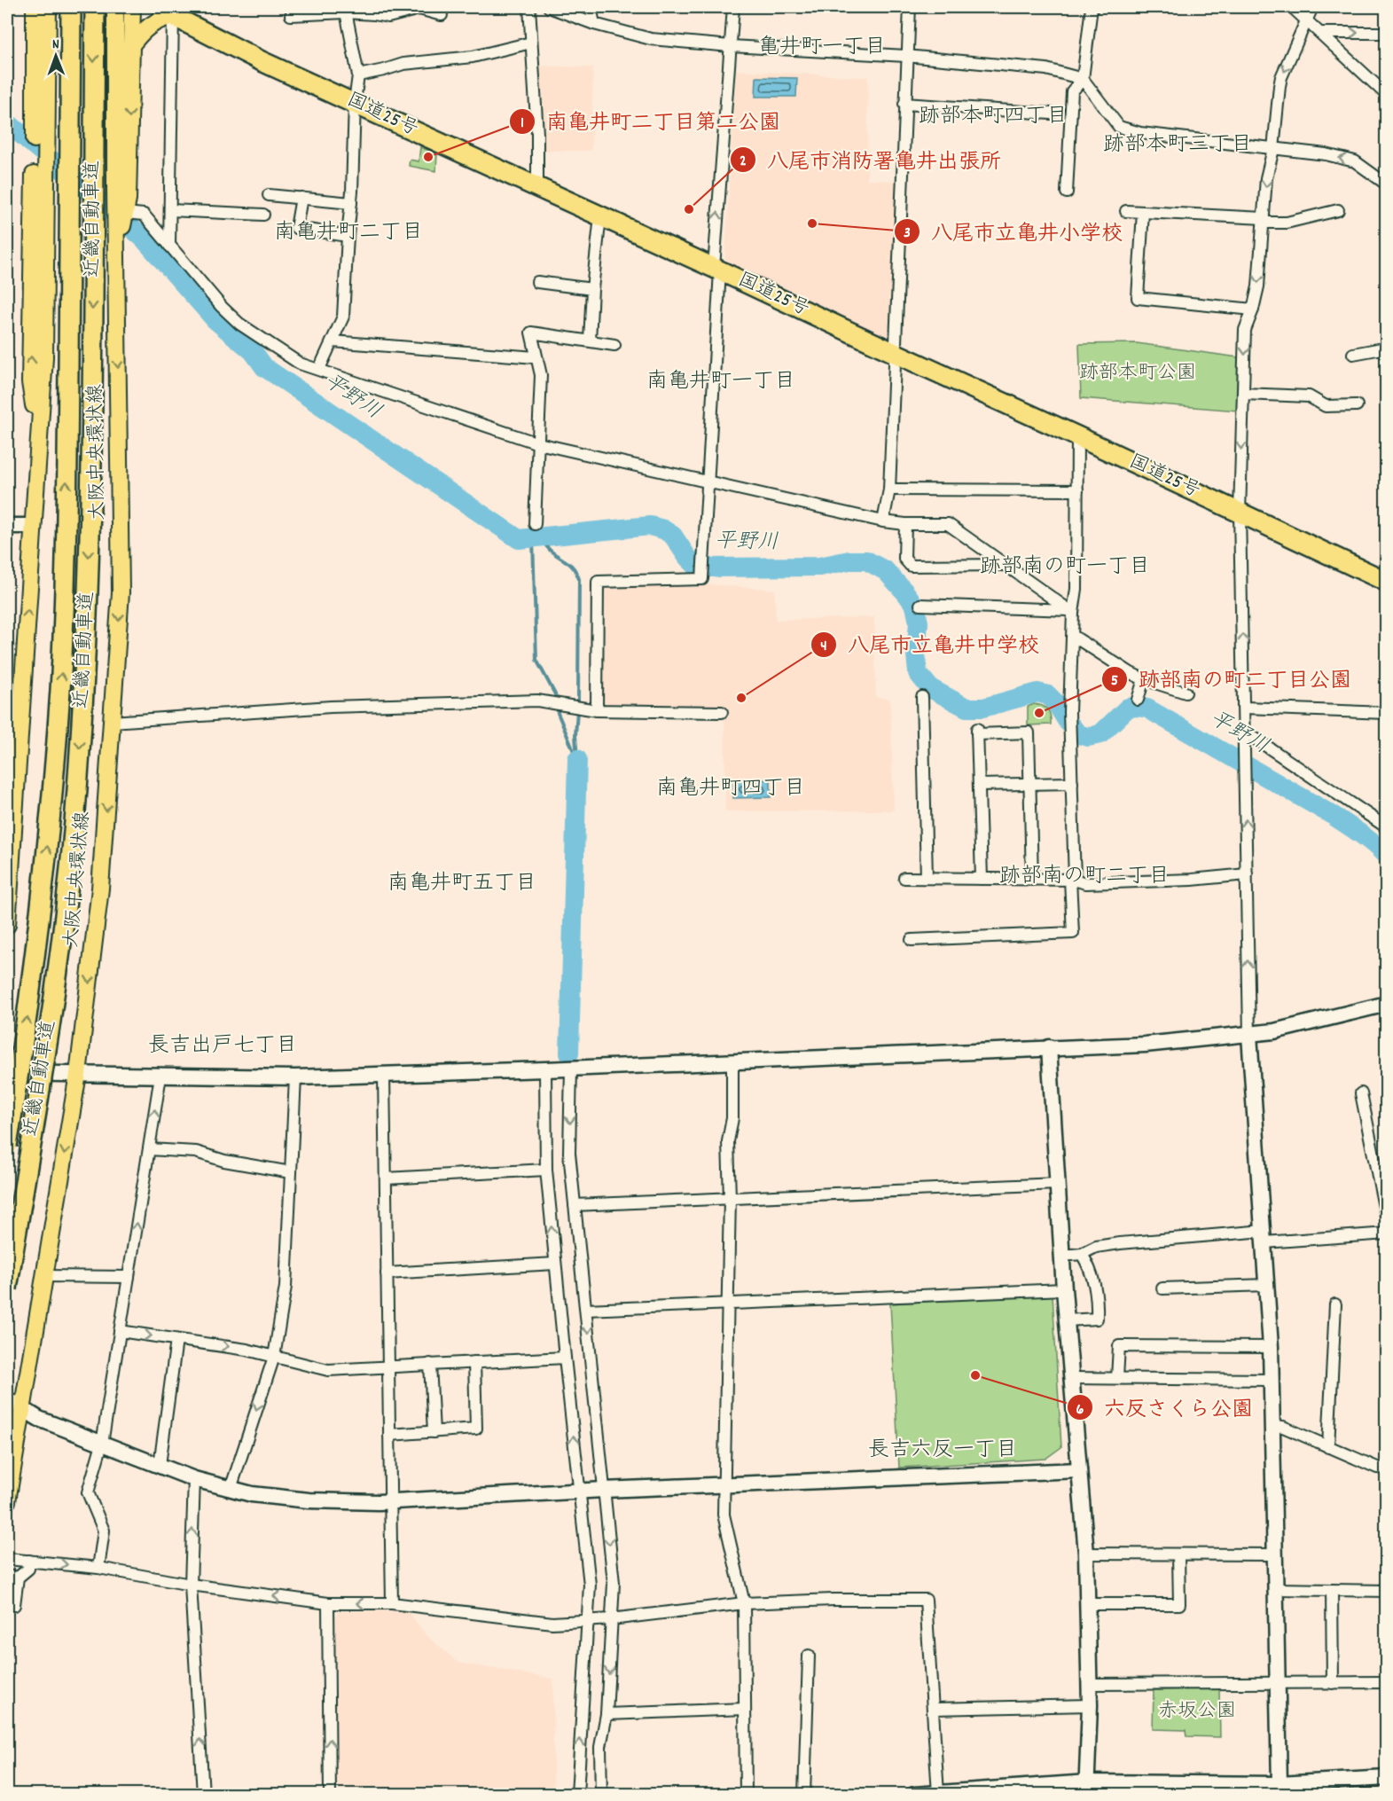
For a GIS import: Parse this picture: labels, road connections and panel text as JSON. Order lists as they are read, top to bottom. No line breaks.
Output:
{"streets":{"highway":["国道25号","近畿自動車道"],"main road":["大阪中央環状線"]},"districts":["亀井町一丁目","跡部本町四丁目","跡部本町三丁目","南亀井町二丁目","南亀井町一丁目","跡部南の町一丁目","南亀井町四丁目","跡部南の町二丁目","南亀井町五丁目","長吉出戸七丁目","長吉六反一丁目"],"water":["平野川"],"parks":["跡部本町公園","赤坂公園"],"places":["南亀井町二丁目第二公園","八尾市消防署亀井出張所","八尾市立亀井小学校","八尾市立亀井中学校","跡部南の町二丁目公園","六反さくら公園"],"north":"top"}
